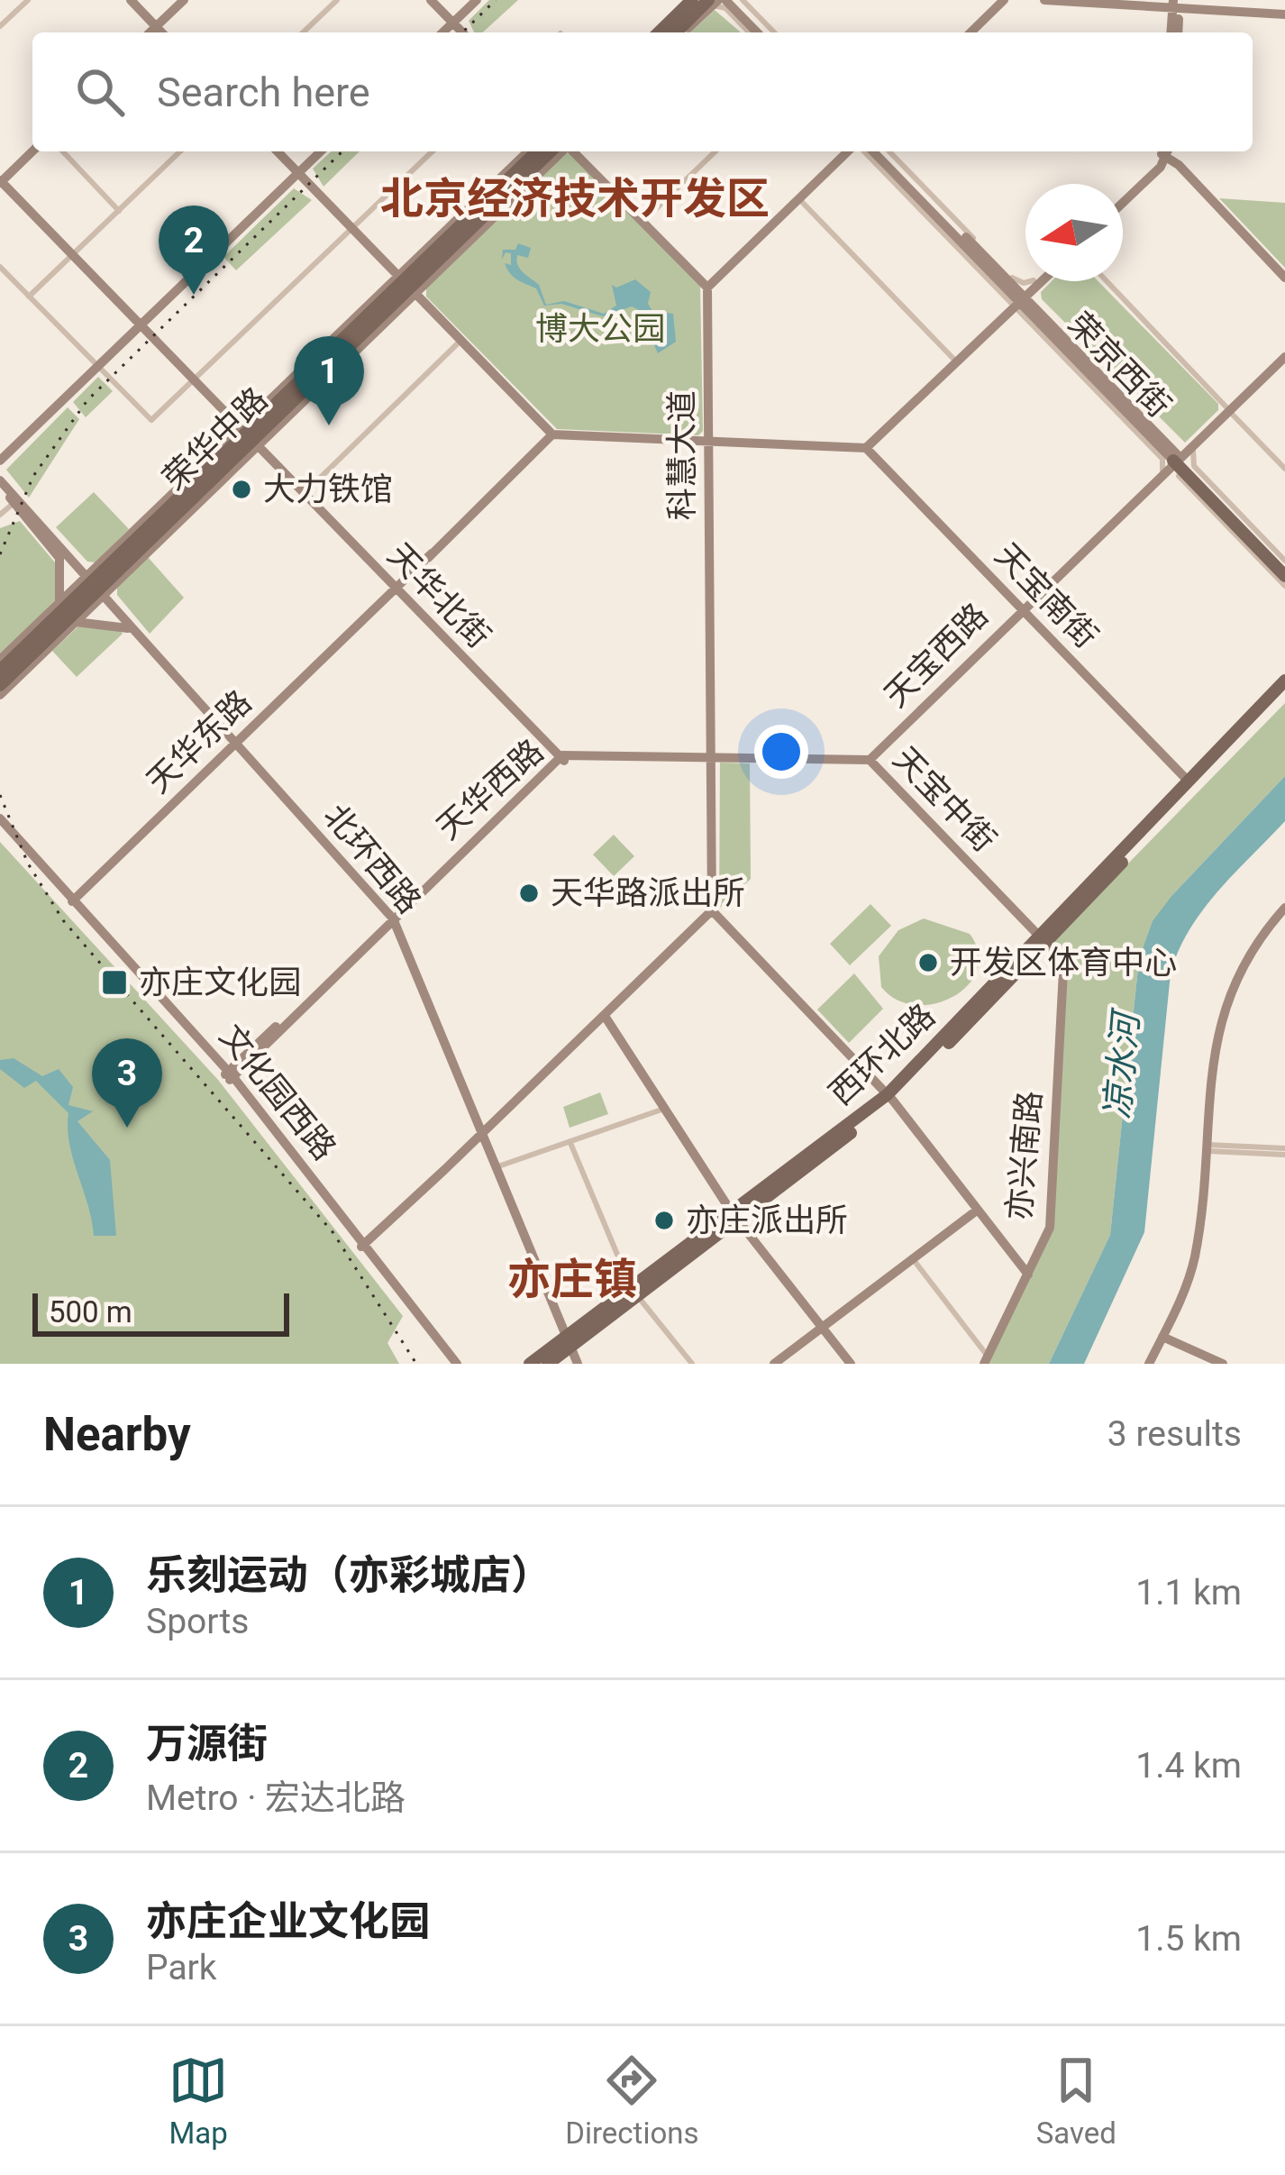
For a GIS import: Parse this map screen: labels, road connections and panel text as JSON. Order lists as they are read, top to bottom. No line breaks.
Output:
{"streets":{"main road":["荣京西街","荣华中路","西环北路"],"street":["科慧大道","天华北街","天宝南街","天宝西路","天华东路","天华西路","天宝中街","北环西路","文化园西路","亦兴南路"]},"crossings":[["荣京西街","天宝西路"],["荣华中路","天华北街"],["荣华中路","北环西路"],["科慧大道","天华西路"],["科慧大道","天宝中街"],["天华北街","天华东路"],["天华北街","天华西路"],["天宝南街","天宝西路"],["天宝南街","西环北路"],["天宝西路","天宝中街"],["天华东路","北环西路"],["天华东路","文化园西路"],["天华西路","天宝中街"],["天华西路","北环西路"],["天华西路","文化园西路"],["天宝中街","西环北路"],["天宝中街","亦兴南路"],["北环西路","西环北路"],["西环北路","亦兴南路"]],"districts":["北京经济技术开发区","亦庄镇"],"water":["凉水河"],"parks":["博大公园"],"places":{"other":["大力铁馆","天华路派出所","开发区体育中心","亦庄派出所"],"transit":["亦庄文化园"]},"scale_bar":"500 m","north":"left","page":{"search":"Search here","pins":["2","1","3"],"scale":"500 m","heading":["Nearby","3 results"],"list":[{"mark":"1","name":"乐刻运动（亦彩城店）","note":"Sports","value":"1.1 km"},{"mark":"2","name":"万源街","note":"Metro · 宏达北路","value":"1.4 km"},{"mark":"3","name":"亦庄企业文化园","note":"Park","value":"1.5 km"}],"nav":["Map","Directions","Saved"]}}
